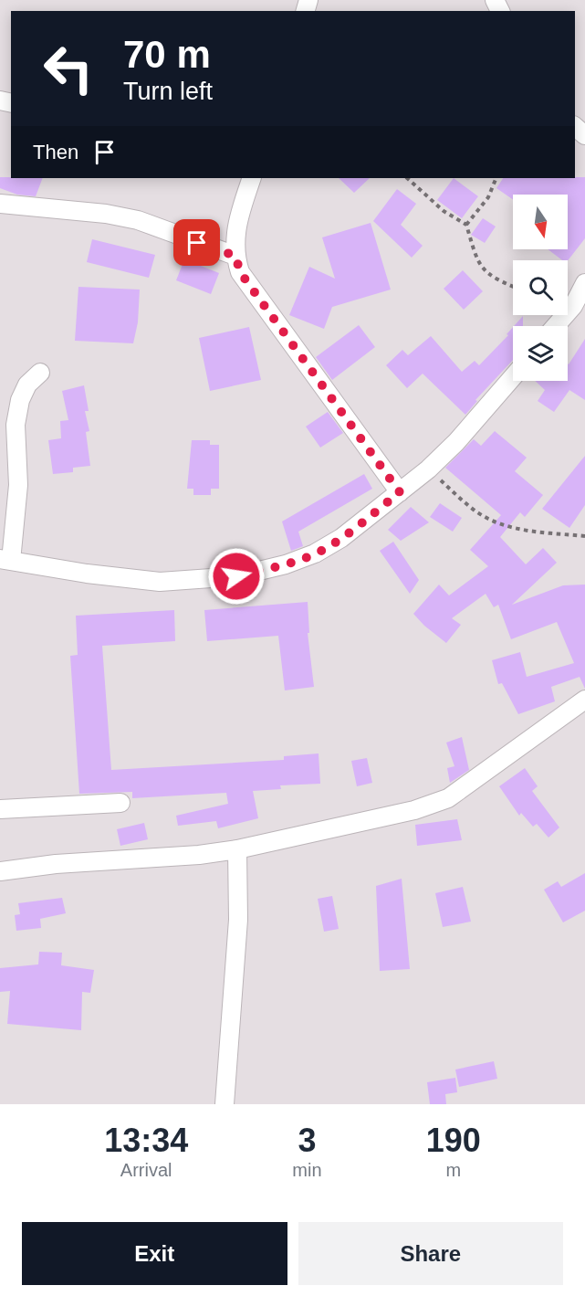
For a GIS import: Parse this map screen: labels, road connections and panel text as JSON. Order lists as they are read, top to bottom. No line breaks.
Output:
{"north":"bottom","page":{"turn":["70 m","Turn left"],"then":"Then","eta":["13:34","Arrival","3","min","190","m"],"buttons":["Exit","Share"]}}
